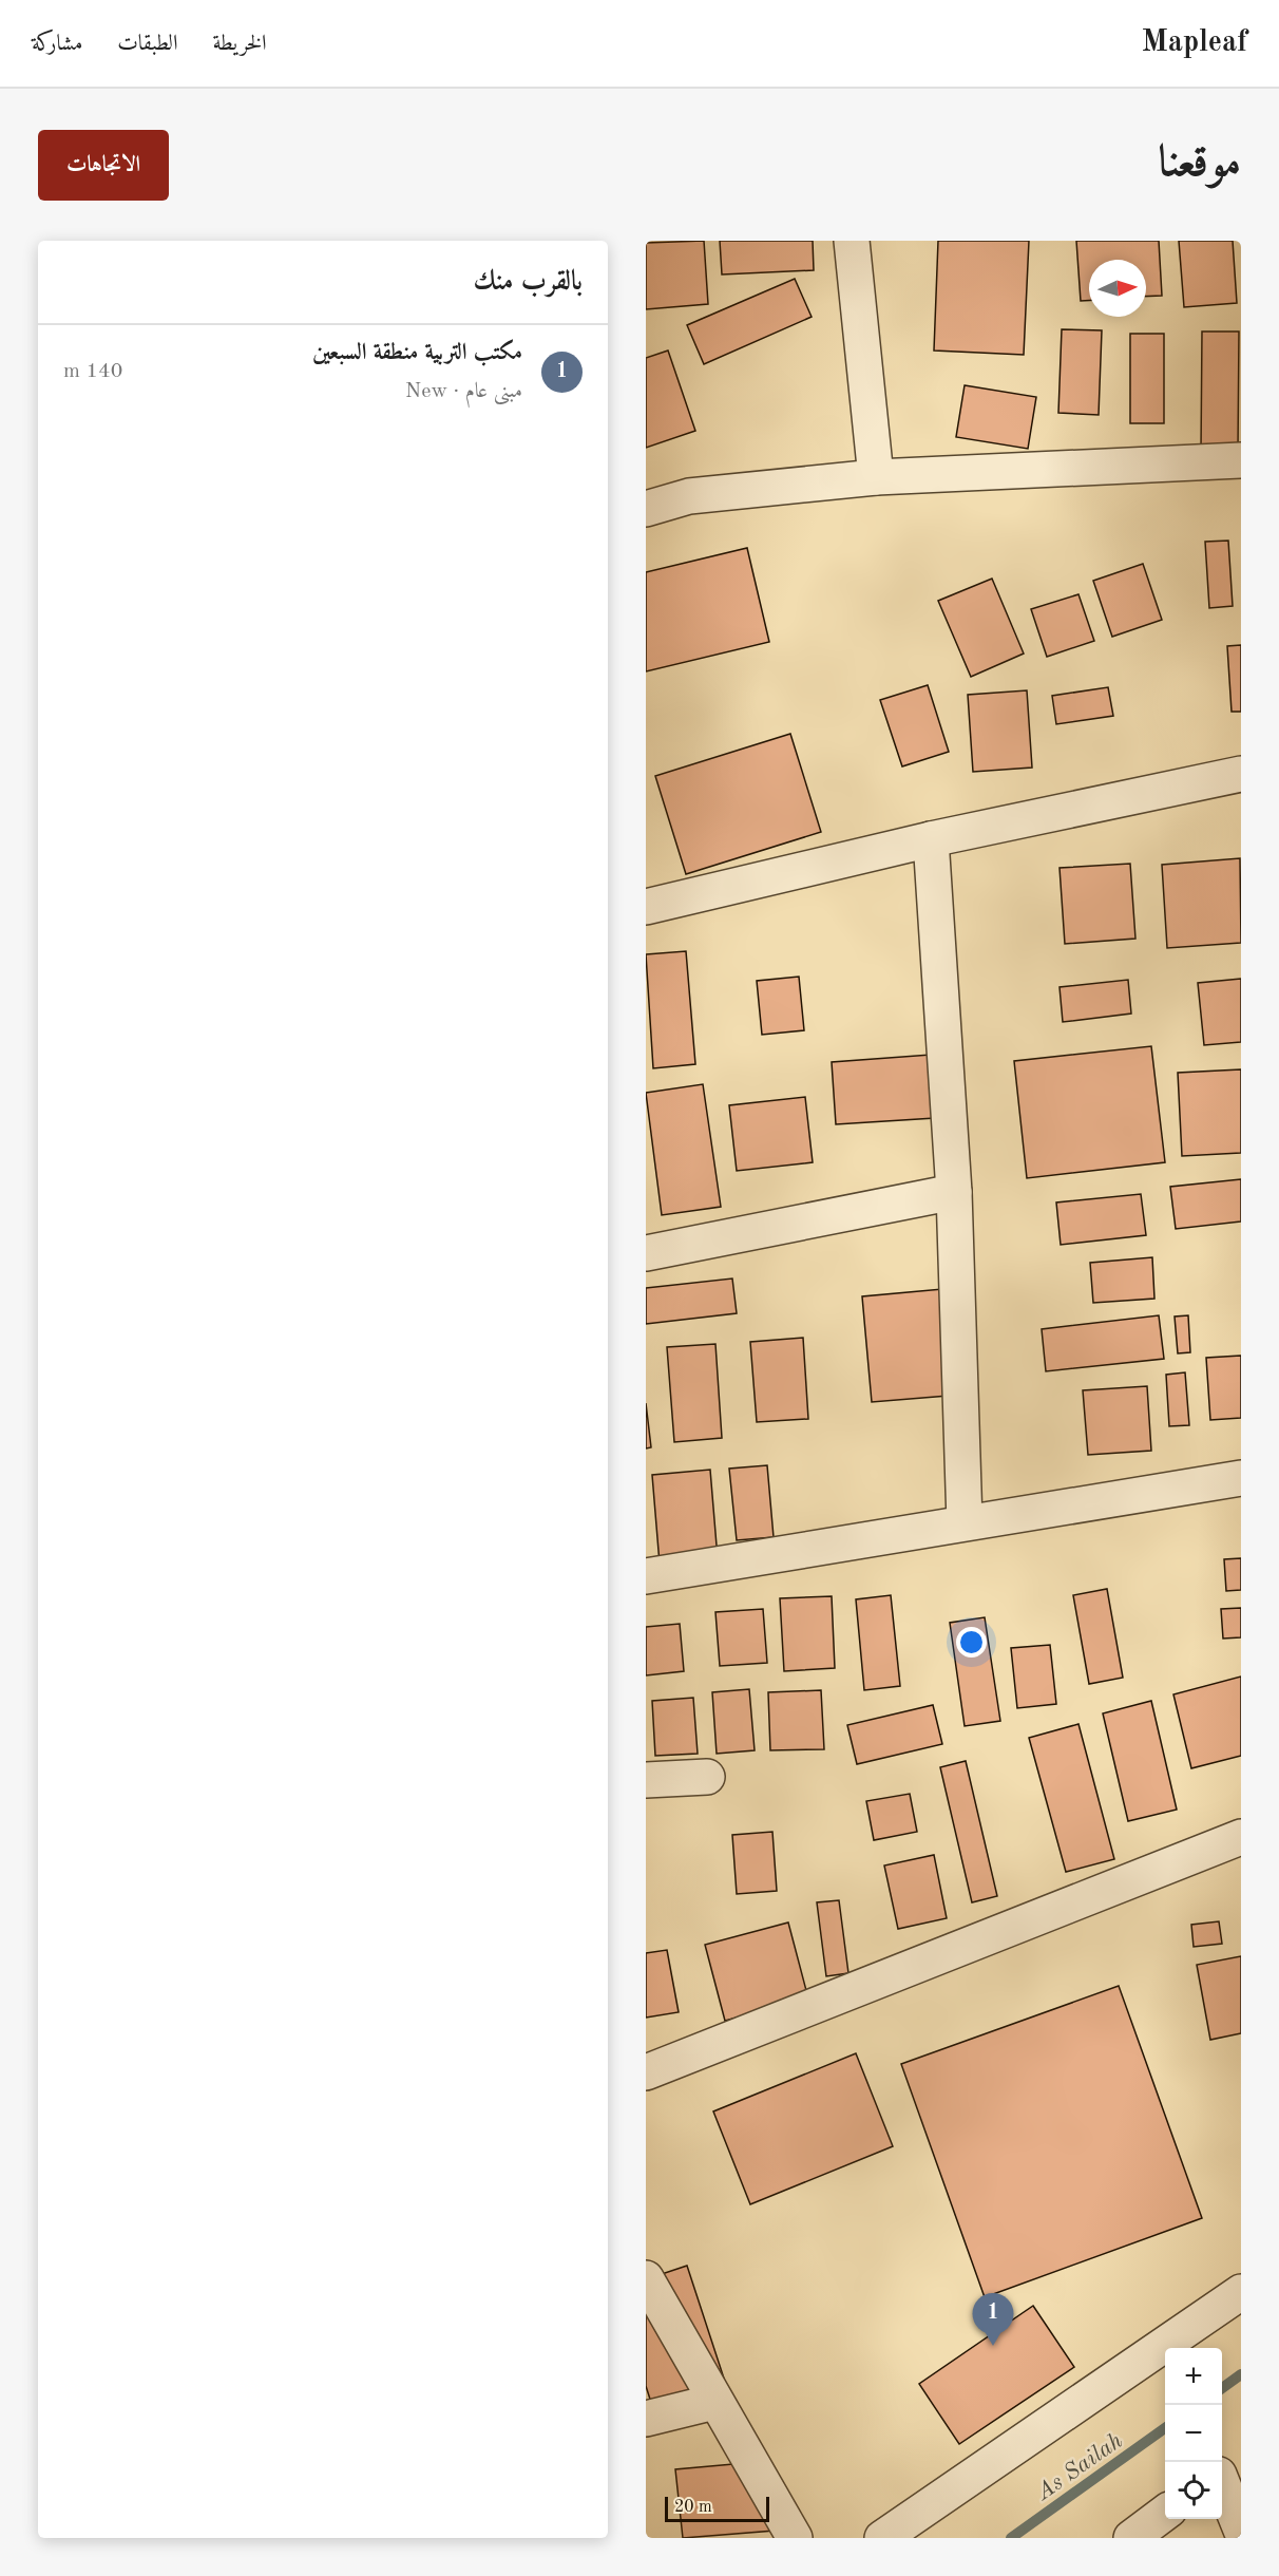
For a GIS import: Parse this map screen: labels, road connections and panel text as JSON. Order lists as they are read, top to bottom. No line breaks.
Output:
{"water":["As Sailah"],"scale_bar":"20 m","north":"right","page":{"header":"Mapleaf","nav":["الخريطة","الطبقات","مشاركة"],"title":"موقعنا","buttons":"الاتجاهات","heading":"بالقرب منك","list":[{"mark":"1","name":"مكتب التربية منطقة السبعين","note":"مبنى عام · New","value":"140 m"}],"pins":"1","map_buttons":["+","−"],"scale":"20 m"}}
